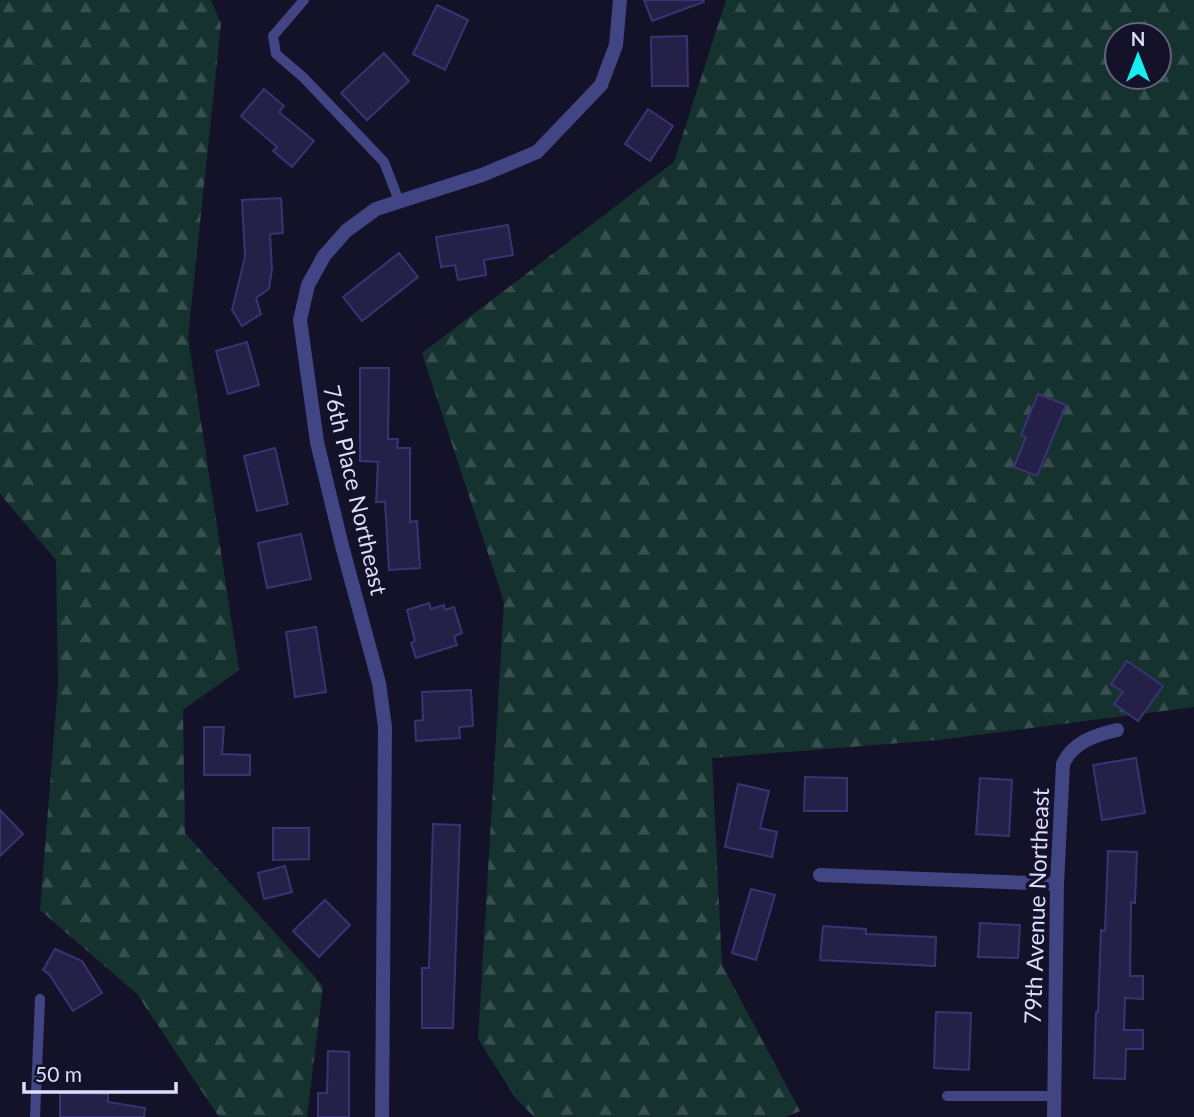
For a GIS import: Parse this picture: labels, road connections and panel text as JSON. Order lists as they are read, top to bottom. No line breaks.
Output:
{"streets":{"street":["76th Place Northeast","79th Avenue Northeast"]},"scale_bar":"50 m","north":"top"}
